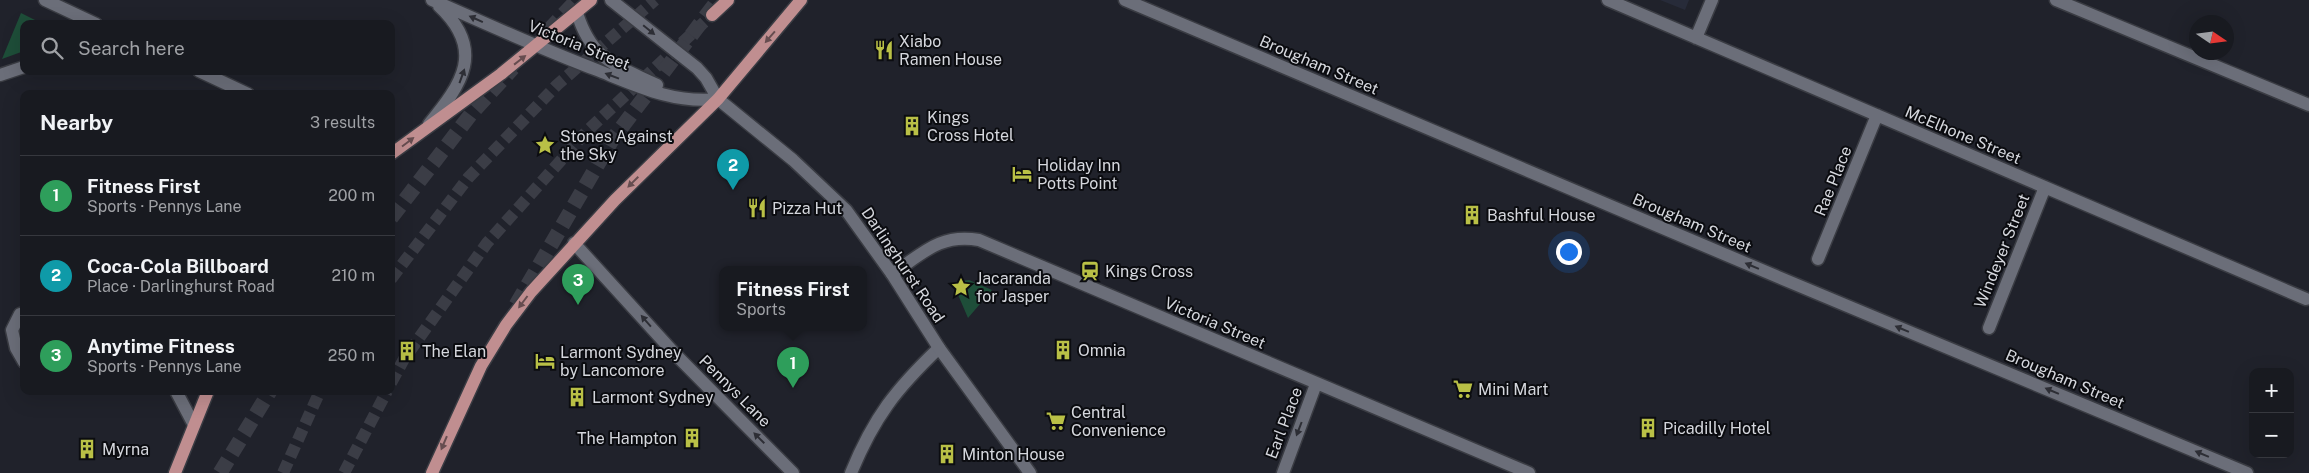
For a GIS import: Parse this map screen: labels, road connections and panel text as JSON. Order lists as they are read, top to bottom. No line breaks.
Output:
{"streets":{"street":["Victoria Street","Brougham Street","McElhone Street","Rae Place","Windeyer Street","Darlinghurst Road","Pennys Lane","Earl Place"]},"crossings":[["Victoria Street","Darlinghurst Road"],["Victoria Street","Earl Place"],["McElhone Street","Rae Place"],["McElhone Street","Windeyer Street"]],"one_way":["Brougham Street","Pennys Lane","Earl Place"],"places":{"restaurant":["Xiabo Ramen House","Pizza Hut"],"building":["Kings Cross Hotel","Bashful House","Omnia","The Elan","Larmont Sydney","Picadilly Hotel","The Hampton","Myrna","Minton House"],"place":["Stones Against the Sky","Jacaranda for Jasper"],"hotel":["Holiday Inn Potts Point","Larmont Sydney by Lancomore"],"station":["Kings Cross"],"supermarket":["Mini Mart","Central Convenience"]},"north":"right","page":{"search":"Search here","heading":["Nearby","3 results"],"pins":["2","3","1"],"list":[{"mark":"1","name":"Fitness First","note":"Sports · Pennys Lane","value":"200 m"},{"mark":"2","name":"Coca-Cola Billboard","note":"Place · Darlinghurst Road","value":"210 m"},{"mark":"3","name":"Anytime Fitness","note":"Sports · Pennys Lane","value":"250 m"}],"popup":["Fitness First","Sports"],"map_buttons":["+","−"]}}
